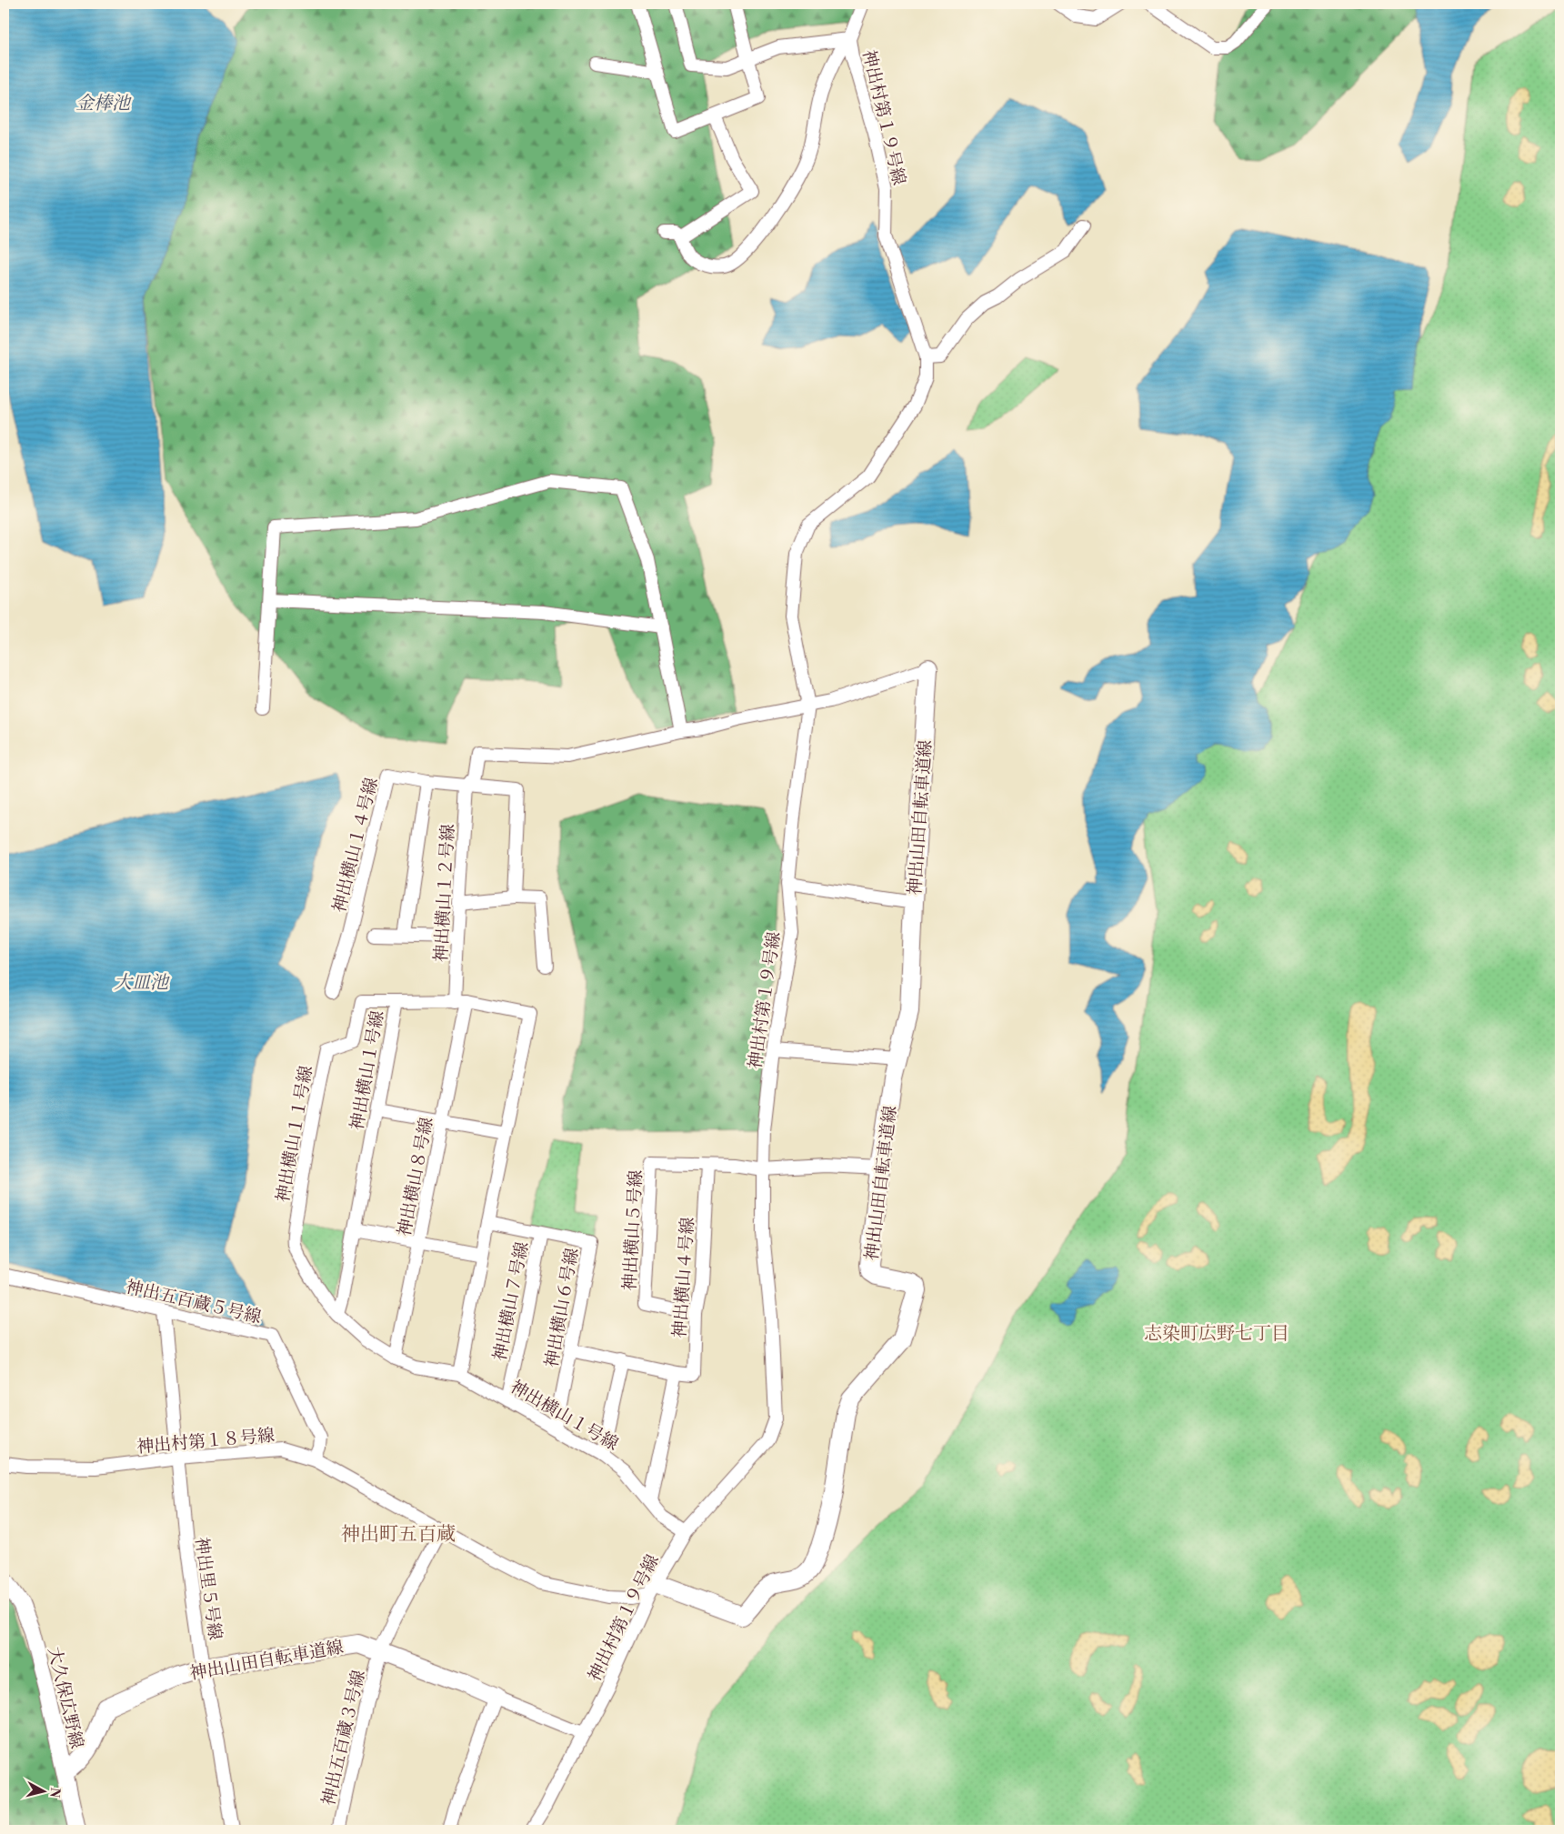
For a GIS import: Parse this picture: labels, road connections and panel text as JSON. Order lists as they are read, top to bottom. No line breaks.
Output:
{"streets":{"main road":["神出山田自転車道線"],"street":["神出村第１９号線","神出横山１４号線","神出横山１２号線","神出横山１号線","神出横山１１号線","神出横山８号線","神出横山５号線","神出横山４号線","神出五百蔵５号線","神出横山７号線","神出横山６号線","神出村第１８号線","神出里５号線","大久保広野線","神出五百蔵３号線"]},"crossings":[["神出村第１９号線","神出山田自転車道線"],["神出村第１９号線","神出横山１号線"],["神出村第１９号線","神出横山５号線"],["神出村第１９号線","神出村第１８号線"],["神出山田自転車道線","神出横山５号線"],["神出山田自転車道線","神出村第１８号線"],["神出山田自転車道線","神出里５号線"],["神出山田自転車道線","大久保広野線"],["神出山田自転車道線","神出五百蔵３号線"],["神出横山１４号線","神出横山１２号線"],["神出横山１２号線","神出横山１号線"],["神出横山１２号線","神出横山８号線"],["神出横山１号線","神出横山１１号線"],["神出横山１号線","神出横山８号線"],["神出横山１号線","神出横山７号線"],["神出横山１号線","神出横山６号線"],["神出横山５号線","神出横山４号線"],["神出五百蔵５号線","神出村第１８号線"],["神出五百蔵５号線","神出里５号線"],["神出横山７号線","神出横山６号線"],["神出村第１８号線","神出里５号線"],["神出村第１８号線","神出五百蔵３号線"]],"districts":["志染町広野七丁目","神出町五百蔵"],"water":["金棒池","大皿池"],"north":"right"}
